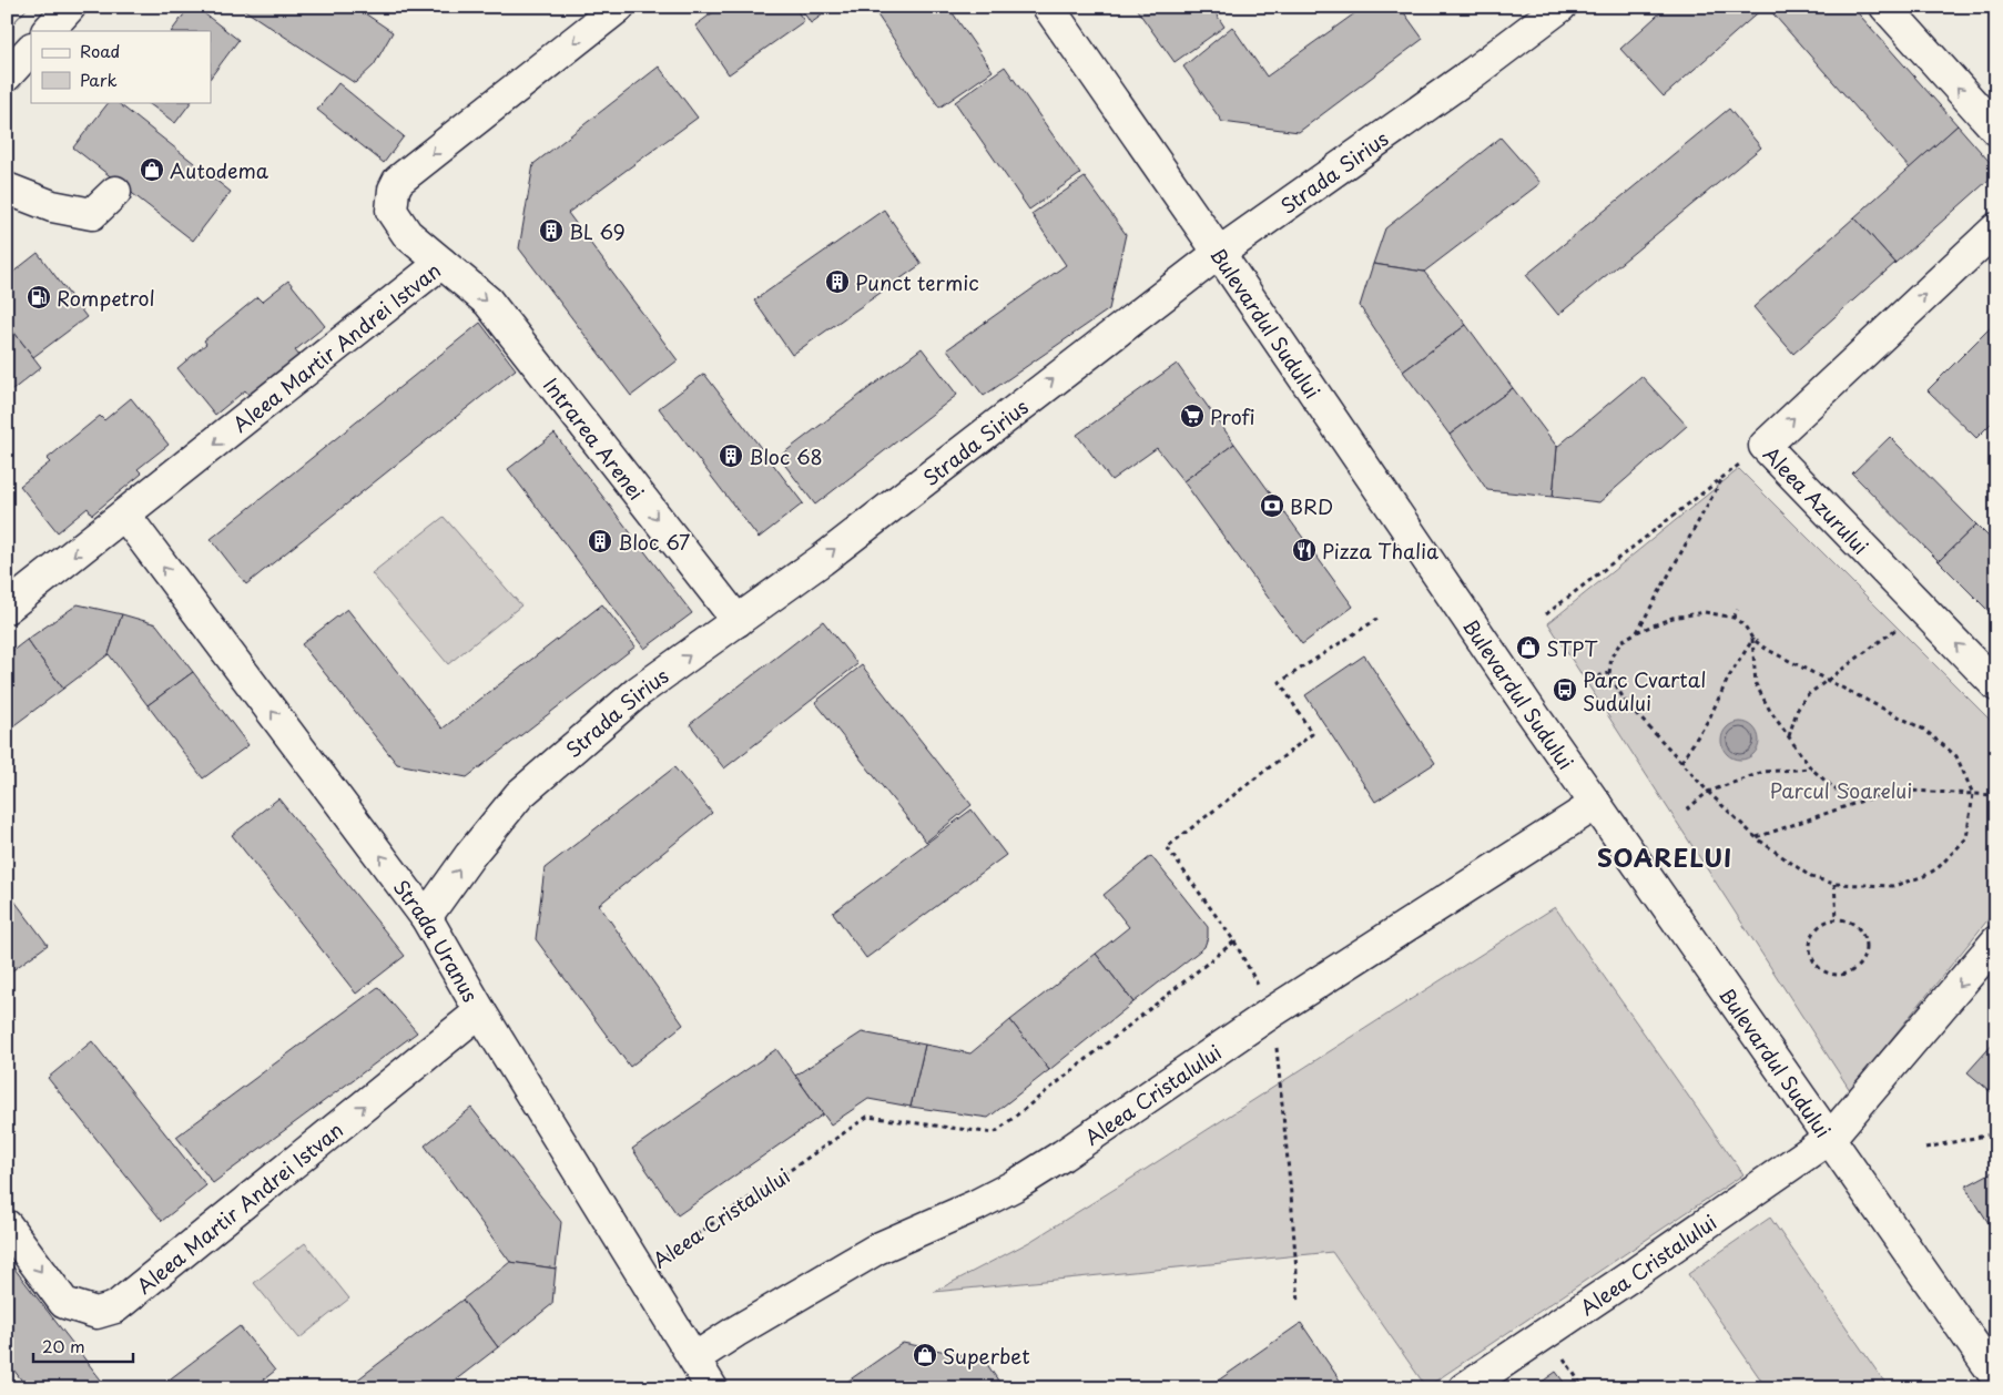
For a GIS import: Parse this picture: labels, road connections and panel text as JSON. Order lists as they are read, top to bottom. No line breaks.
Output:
{"streets":{"street":["Strada Sirius","Bulevardul Sudului","Aleea Martir Andrei Istvan","Intrarea Arenei","Aleea Azurului","Strada Uranus","Aleea Cristalului"]},"crossings":[["Strada Sirius","Bulevardul Sudului"],["Strada Sirius","Intrarea Arenei"],["Strada Sirius","Strada Uranus"],["Bulevardul Sudului","Aleea Cristalului"],["Aleea Martir Andrei Istvan","Intrarea Arenei"],["Aleea Martir Andrei Istvan","Strada Uranus"],["Strada Uranus","Aleea Cristalului"]],"one_way":["Strada Sirius","Intrarea Arenei","Strada Uranus"],"districts":["SOARELUI"],"parks":["Parcul Soarelui"],"places":{"shop":["Autodema","STPT","Superbet"],"building":["BL 69","Punct termic","Bloc 68","Bloc 67"],"fuel station":["Rompetrol"],"supermarket":["Profi"],"bank":["BRD"],"restaurant":["Pizza Thalia"],"bus stop":["Parc Cvartal Sudului"]},"legend":["Road","Park"],"scale_bar":"20 m"}
